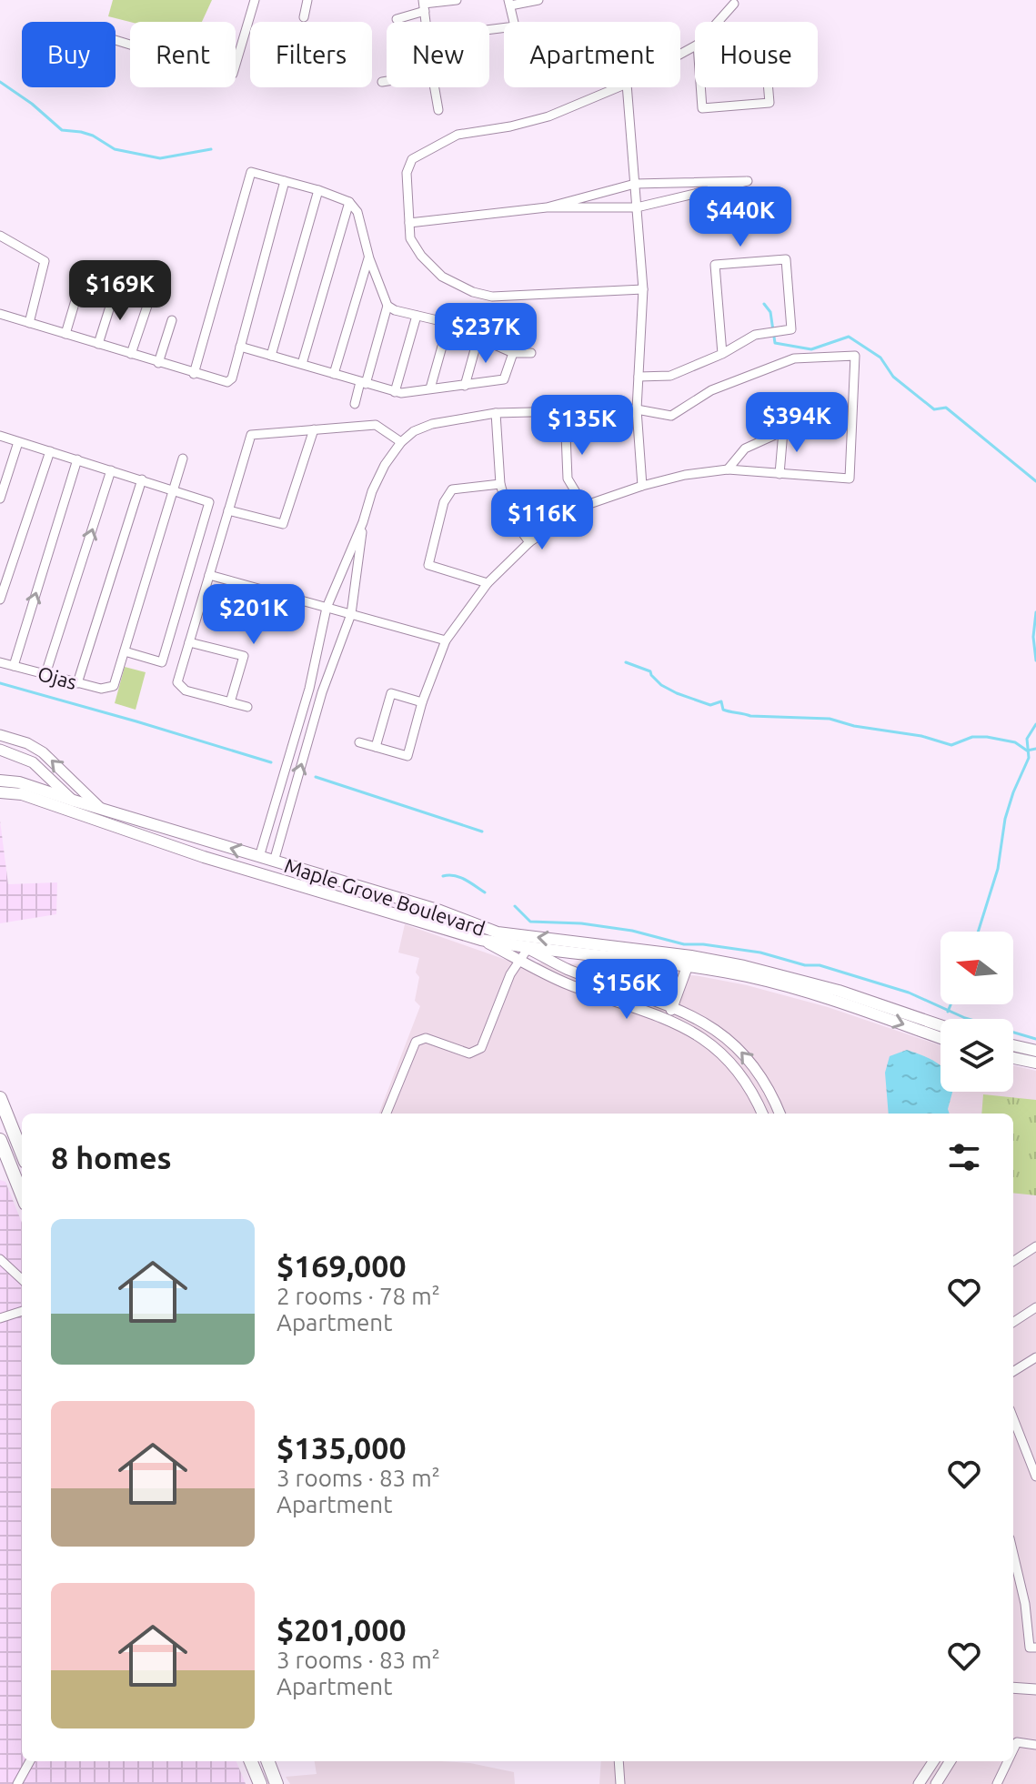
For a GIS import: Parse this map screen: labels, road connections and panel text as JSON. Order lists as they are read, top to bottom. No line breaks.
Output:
{"streets":{"main road":["Maple Grove Boulevard"],"street":["Ojas"]},"north":"left","page":{"chip":["Buy","Rent","Filters","New","Apartment","House"],"price":["$440K","$169K","$237K","$394K","$135K","$116K","$201K","$156K"],"heading":"8 homes","list":[{"name":"$169,000","note":"2 rooms · 78 m² · Apartment"},{"name":"$135,000","note":"3 rooms · 83 m² · Apartment"},{"name":"$201,000","note":"3 rooms · 83 m² · Apartment"}]}}
